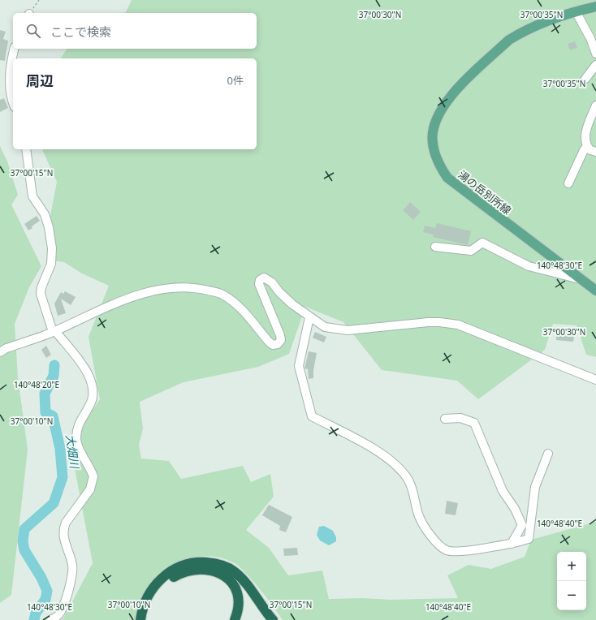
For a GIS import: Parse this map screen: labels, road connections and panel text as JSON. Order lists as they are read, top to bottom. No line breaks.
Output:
{"streets":{"main road":["湯の岳別所線"]},"water":["大畑川"],"page":{"search":"ここで検索","heading":["周辺","0件"],"map_buttons":["+","−"]},"coordinates":["37°00'30\"N","37°00'35\"N","37°00'15\"N","140°48'30\"E","140°48'20\"E","37°00'10\"N","140°48'40\"E"]}
